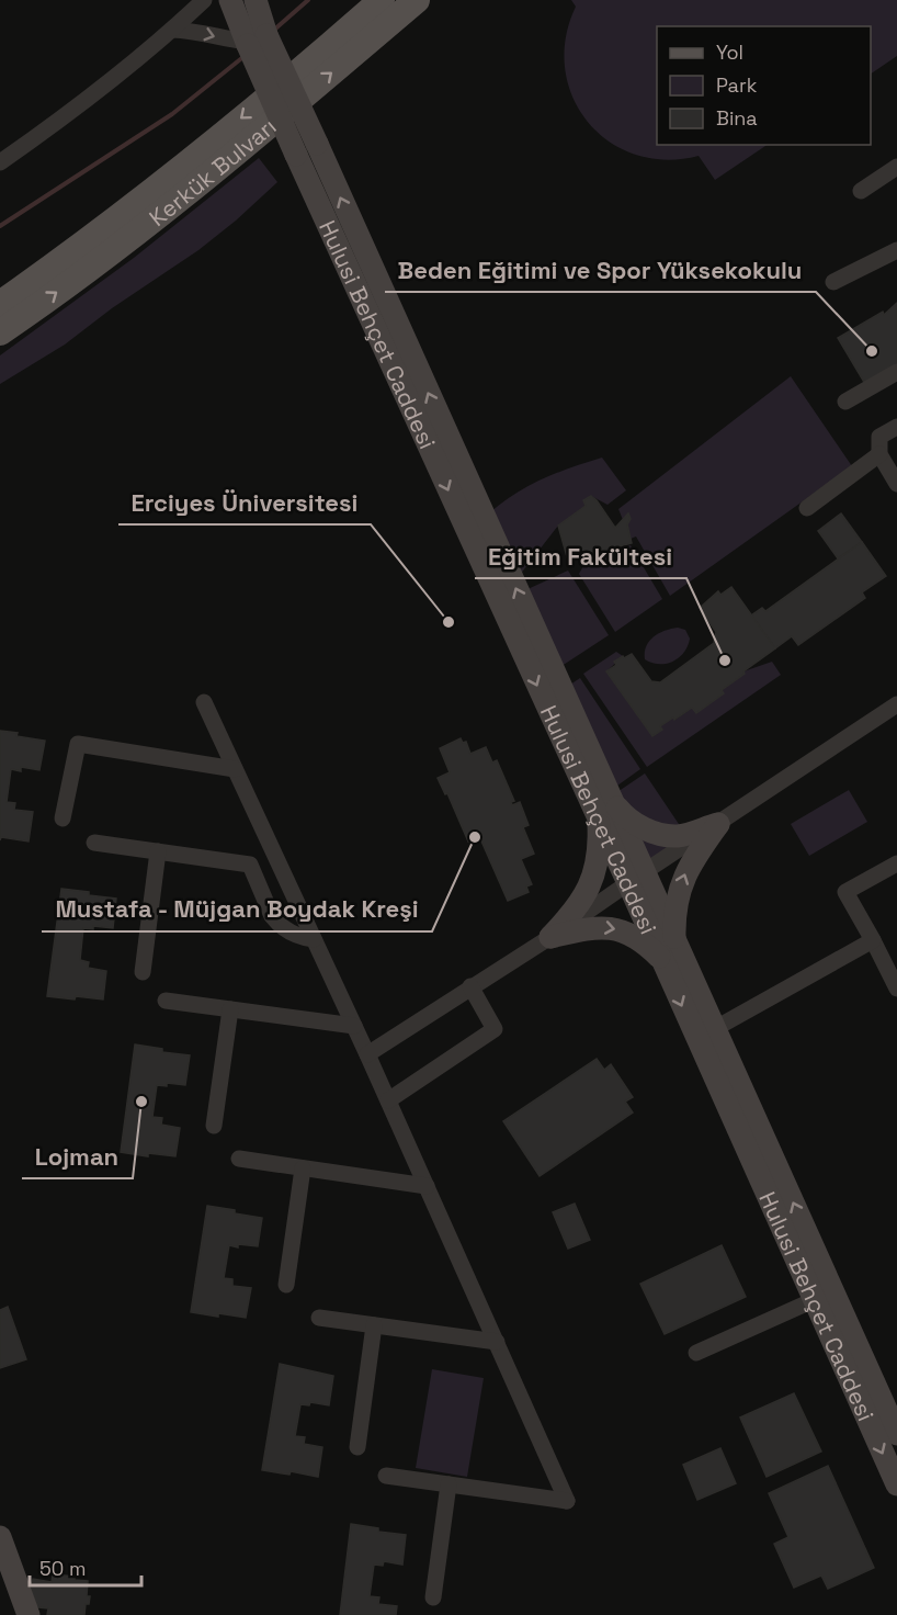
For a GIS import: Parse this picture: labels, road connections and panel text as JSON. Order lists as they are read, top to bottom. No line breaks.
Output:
{"streets":{"main road":["Kerkük Bulvarı"],"street":["Hulusi Behçet Caddesi"]},"places":["Beden Eğitimi ve Spor Yüksekokulu","Erciyes Üniversitesi","Eğitim Fakültesi","Mustafa - Müjgan Boydak Kreşi","Lojman"],"legend":["Yol","Park","Bina"],"scale_bar":"50 m"}
